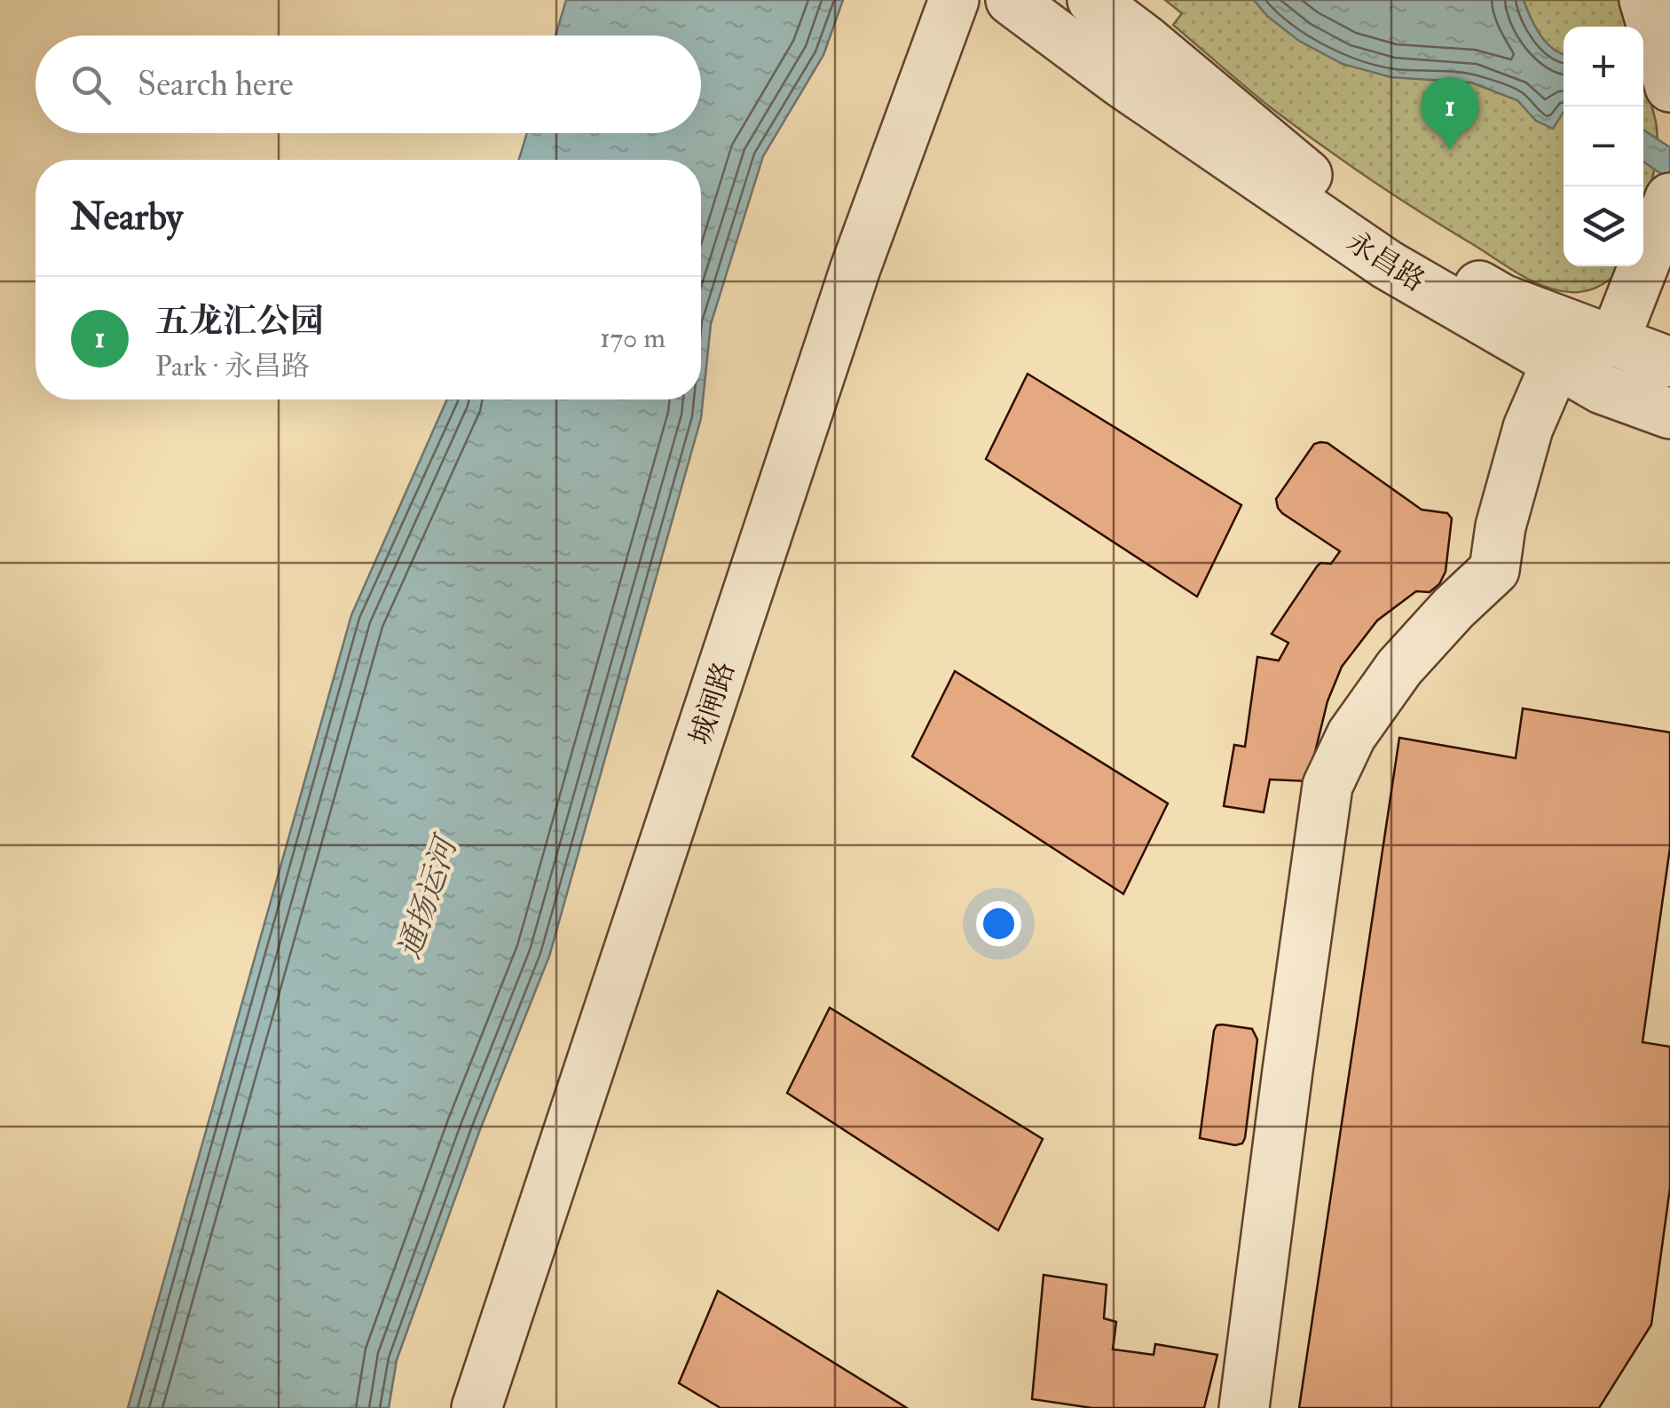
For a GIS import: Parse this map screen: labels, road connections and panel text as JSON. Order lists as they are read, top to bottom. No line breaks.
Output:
{"streets":{"street":["永昌路","城闸路"]},"water":["通扬运河"],"page":{"map_buttons":["+","−"],"search":"Search here","pins":"1","heading":"Nearby","list":[{"mark":"1","name":"五龙汇公园","note":"Park · 永昌路","value":"170 m"}]}}
